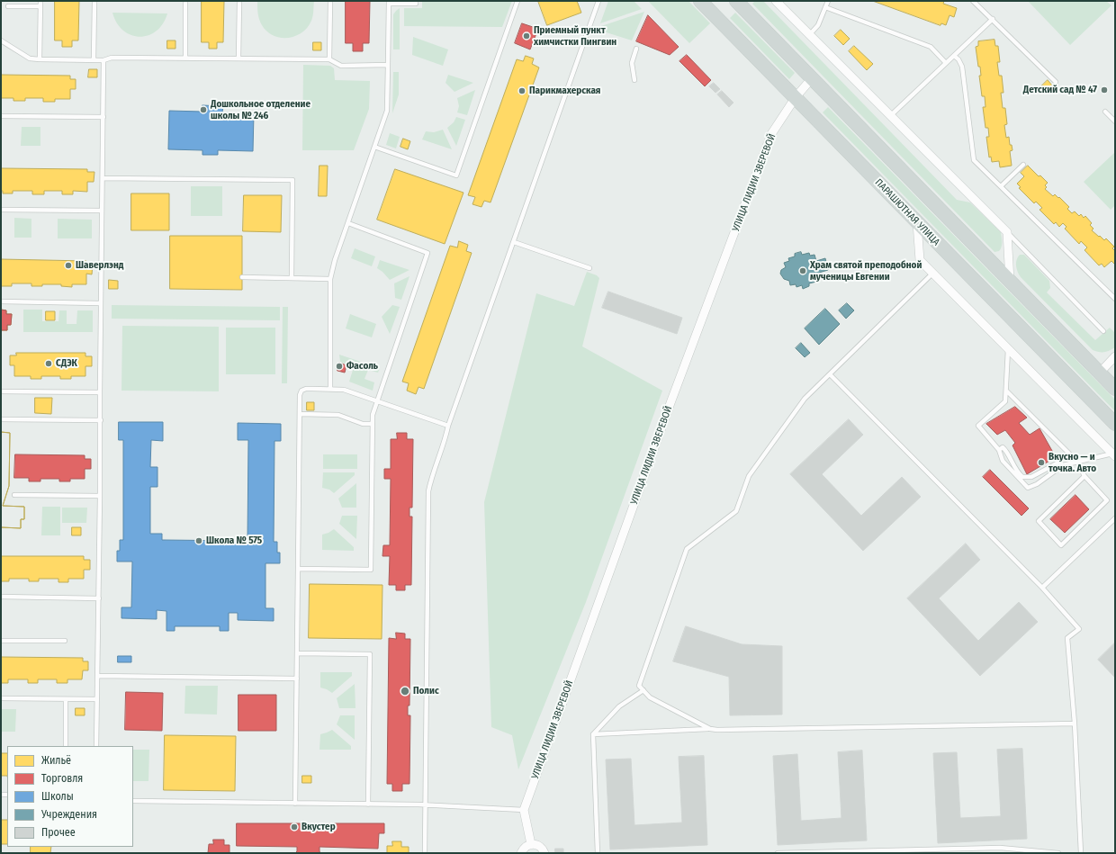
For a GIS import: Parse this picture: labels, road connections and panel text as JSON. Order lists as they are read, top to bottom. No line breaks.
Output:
{"streets":{"main road":["ПАРАШЮТНАЯ УЛИЦА"],"street":["УЛИЦА ЛИДИИ ЗВЕРЕВОЙ"]},"crossings":[["УЛИЦА ЛИДИИ ЗВЕРЕВОЙ","ПАРАШЮТНАЯ УЛИЦА"]],"places":["Приемный пункт химчистки Пингвин","Детский сад № 47","Парикмахерская","Дошкольное отделение школы № 246","Шаверлэнд","Храм святой преподобной мученицы Евгении","СДЭК","Фасоль","Вкусно — и точка. Авто","Школа № 575","Полис","Вкустер"],"legend":["Жильё","Торговля","Школы","Учреждения","Прочее"]}
